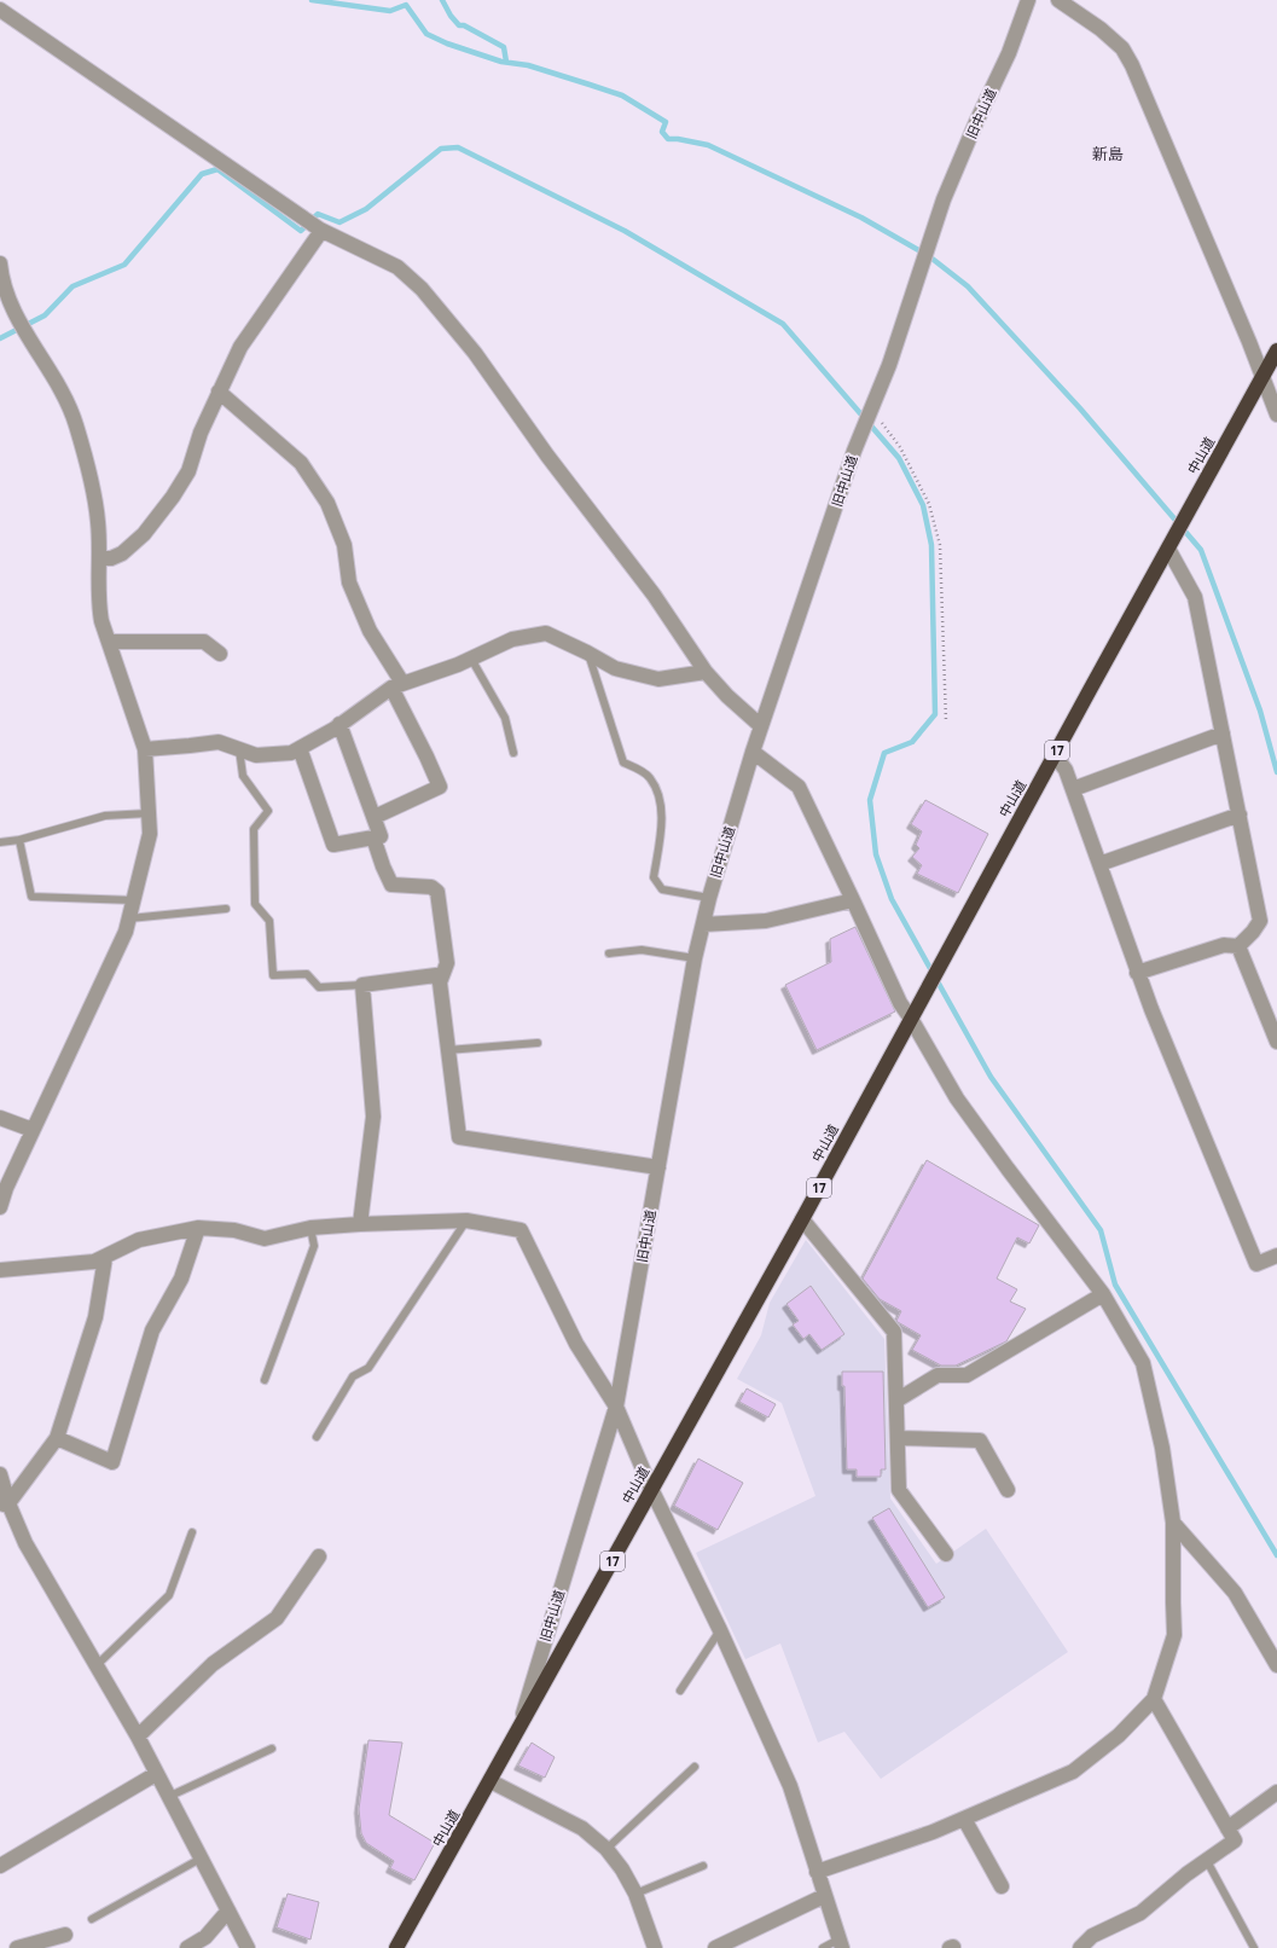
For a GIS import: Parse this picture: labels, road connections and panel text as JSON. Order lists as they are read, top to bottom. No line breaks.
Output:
{"streets":{"highway":["中山道","17"],"street":["旧中山道"]},"crossings":[["旧中山道","中山道"]],"districts":["新島"]}
